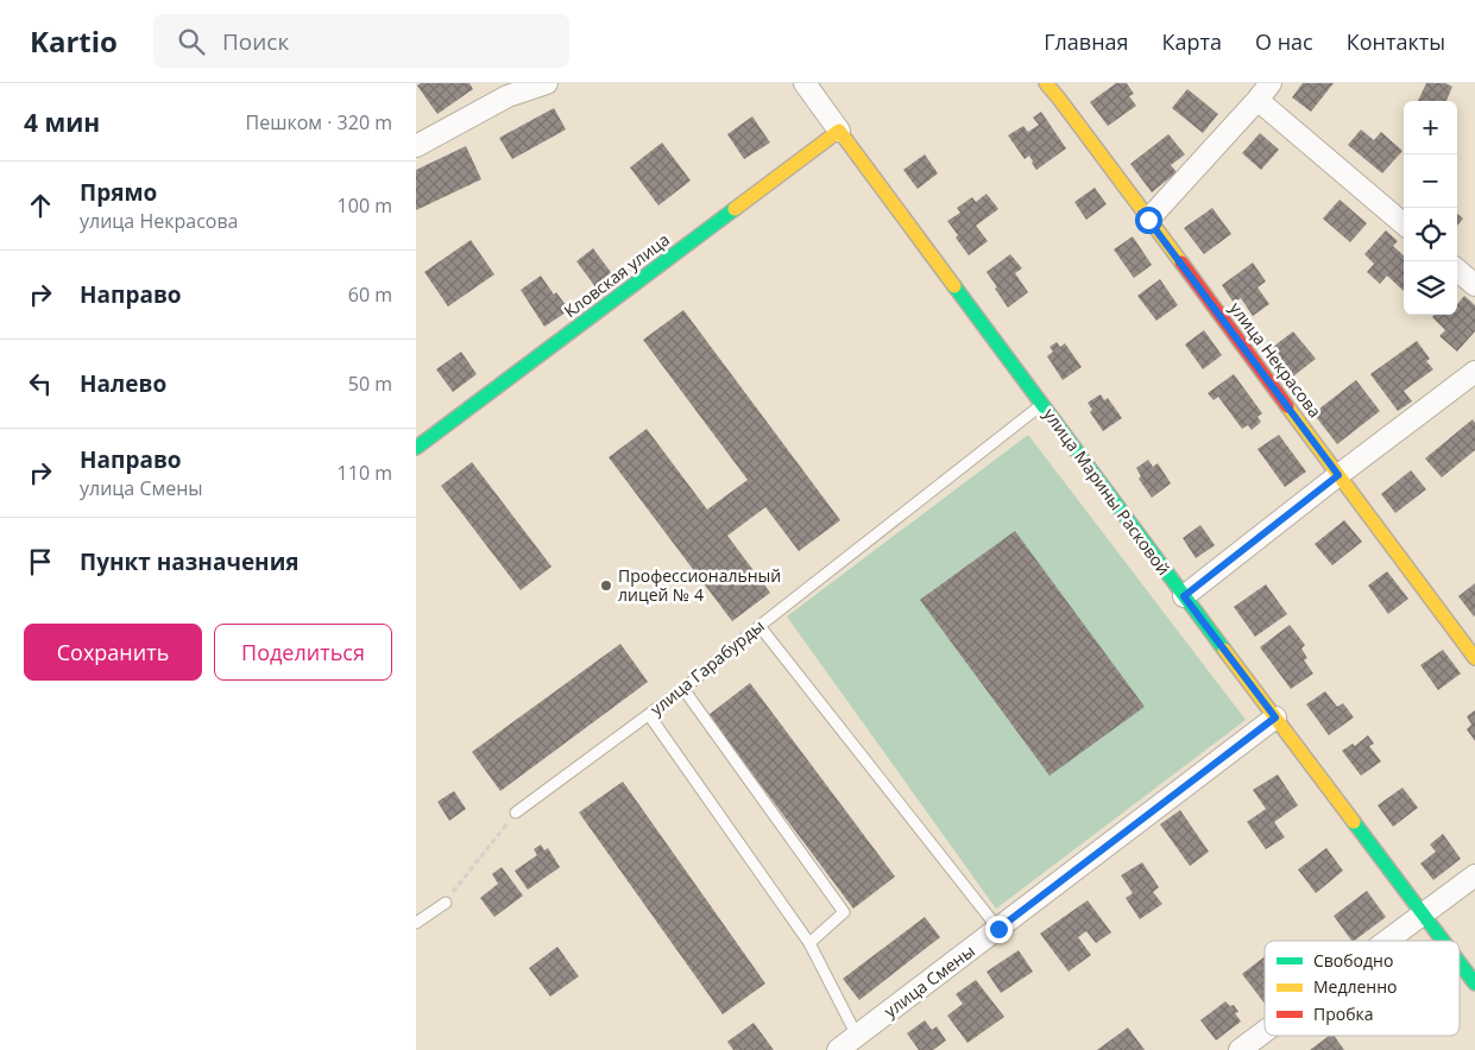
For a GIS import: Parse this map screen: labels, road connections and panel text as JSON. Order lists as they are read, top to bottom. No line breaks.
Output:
{"streets":{"street":["Кловская улица","улица Некрасова","улица Марины Расковой","улица Смены"],"lane":["улица Гарабурды"]},"crossings":[["Кловская улица","улица Марины Расковой"],["улица Марины Расковой","улица Гарабурды"],["улица Марины Расковой","улица Смены"]],"places":["Профессиональный лицей № 4"],"legend":["Свободно","Медленно","Пробка"],"page":{"header":"Kartio","search":"Поиск","nav":["Главная","Карта","О нас","Контакты"],"heading":["4 мин","Пешком · 320 m"],"map_buttons":["+","−"],"list":[["Прямо","улица Некрасова","100 m"],["Направо","60 m"],["Налево","50 m"],["Направо","улица Смены","110 m"],"Пункт назначения"],"buttons":["Сохранить","Поделиться"]}}
